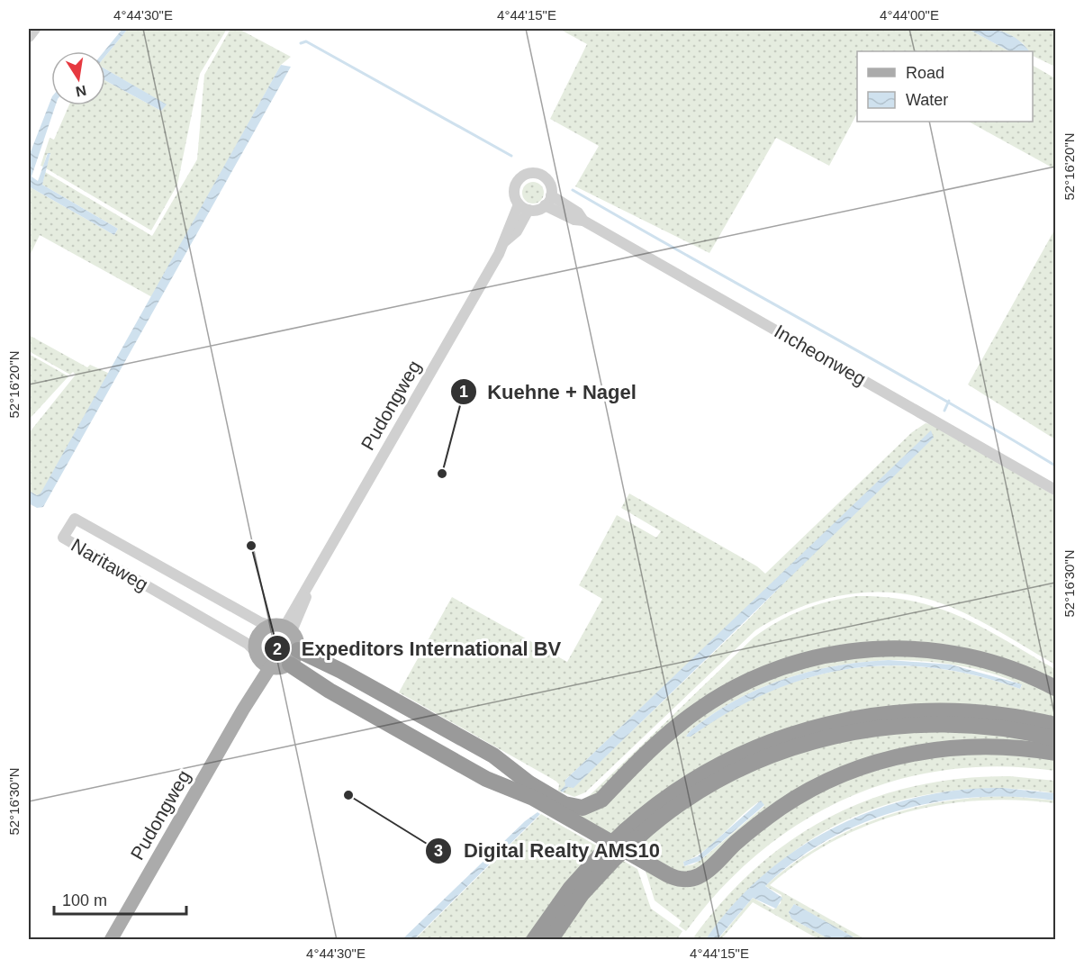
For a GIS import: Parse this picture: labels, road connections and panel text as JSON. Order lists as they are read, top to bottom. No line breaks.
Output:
{"streets":{"main road":["Pudongweg"],"street":["Incheonweg","Naritaweg"]},"crossings":[["Incheonweg","Pudongweg"],["Pudongweg","Naritaweg"]],"places":["Kuehne + Nagel","Expeditors International BV","Digital Realty AMS10"],"legend":["Road","Water"],"scale_bar":"100 m","north":"bottom","coordinates":["4°44'30\"E","4°44'15\"E","4°44'00\"E","52°16'20\"N","52°16'30\"N"]}
